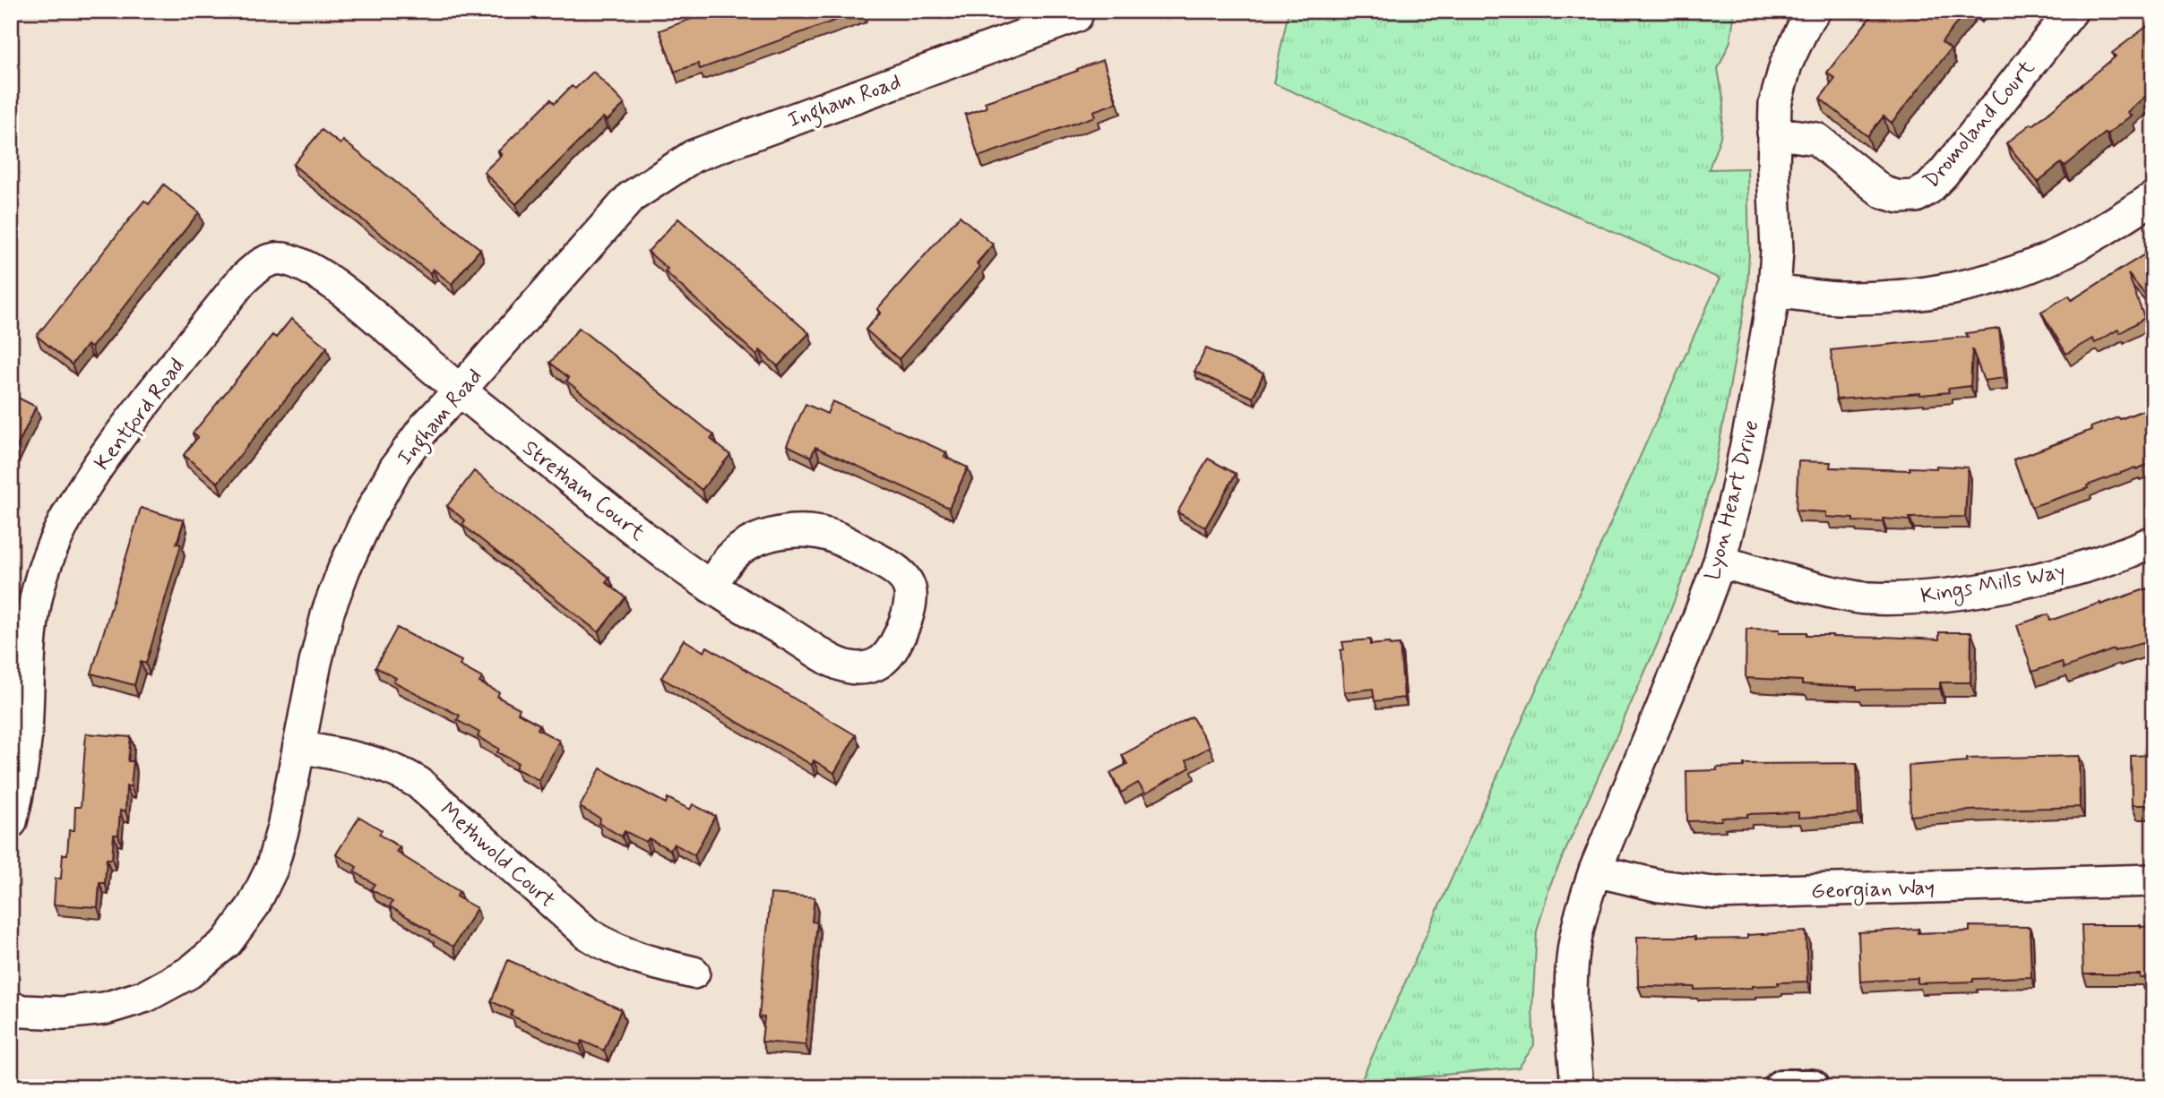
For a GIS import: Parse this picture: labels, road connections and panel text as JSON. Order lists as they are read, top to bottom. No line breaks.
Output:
{"streets":{"street":["Ingham Road","Dromoland Court","Kentford Road","Stretham Court","Lyon Heart Drive","Kings Mills Way","Methwold Court","Georgian Way"]},"crossings":[["Ingham Road","Kentford Road"],["Ingham Road","Stretham Court"],["Ingham Road","Methwold Court"],["Dromoland Court","Lyon Heart Drive"],["Kentford Road","Stretham Court"],["Lyon Heart Drive","Kings Mills Way"],["Lyon Heart Drive","Georgian Way"]]}
